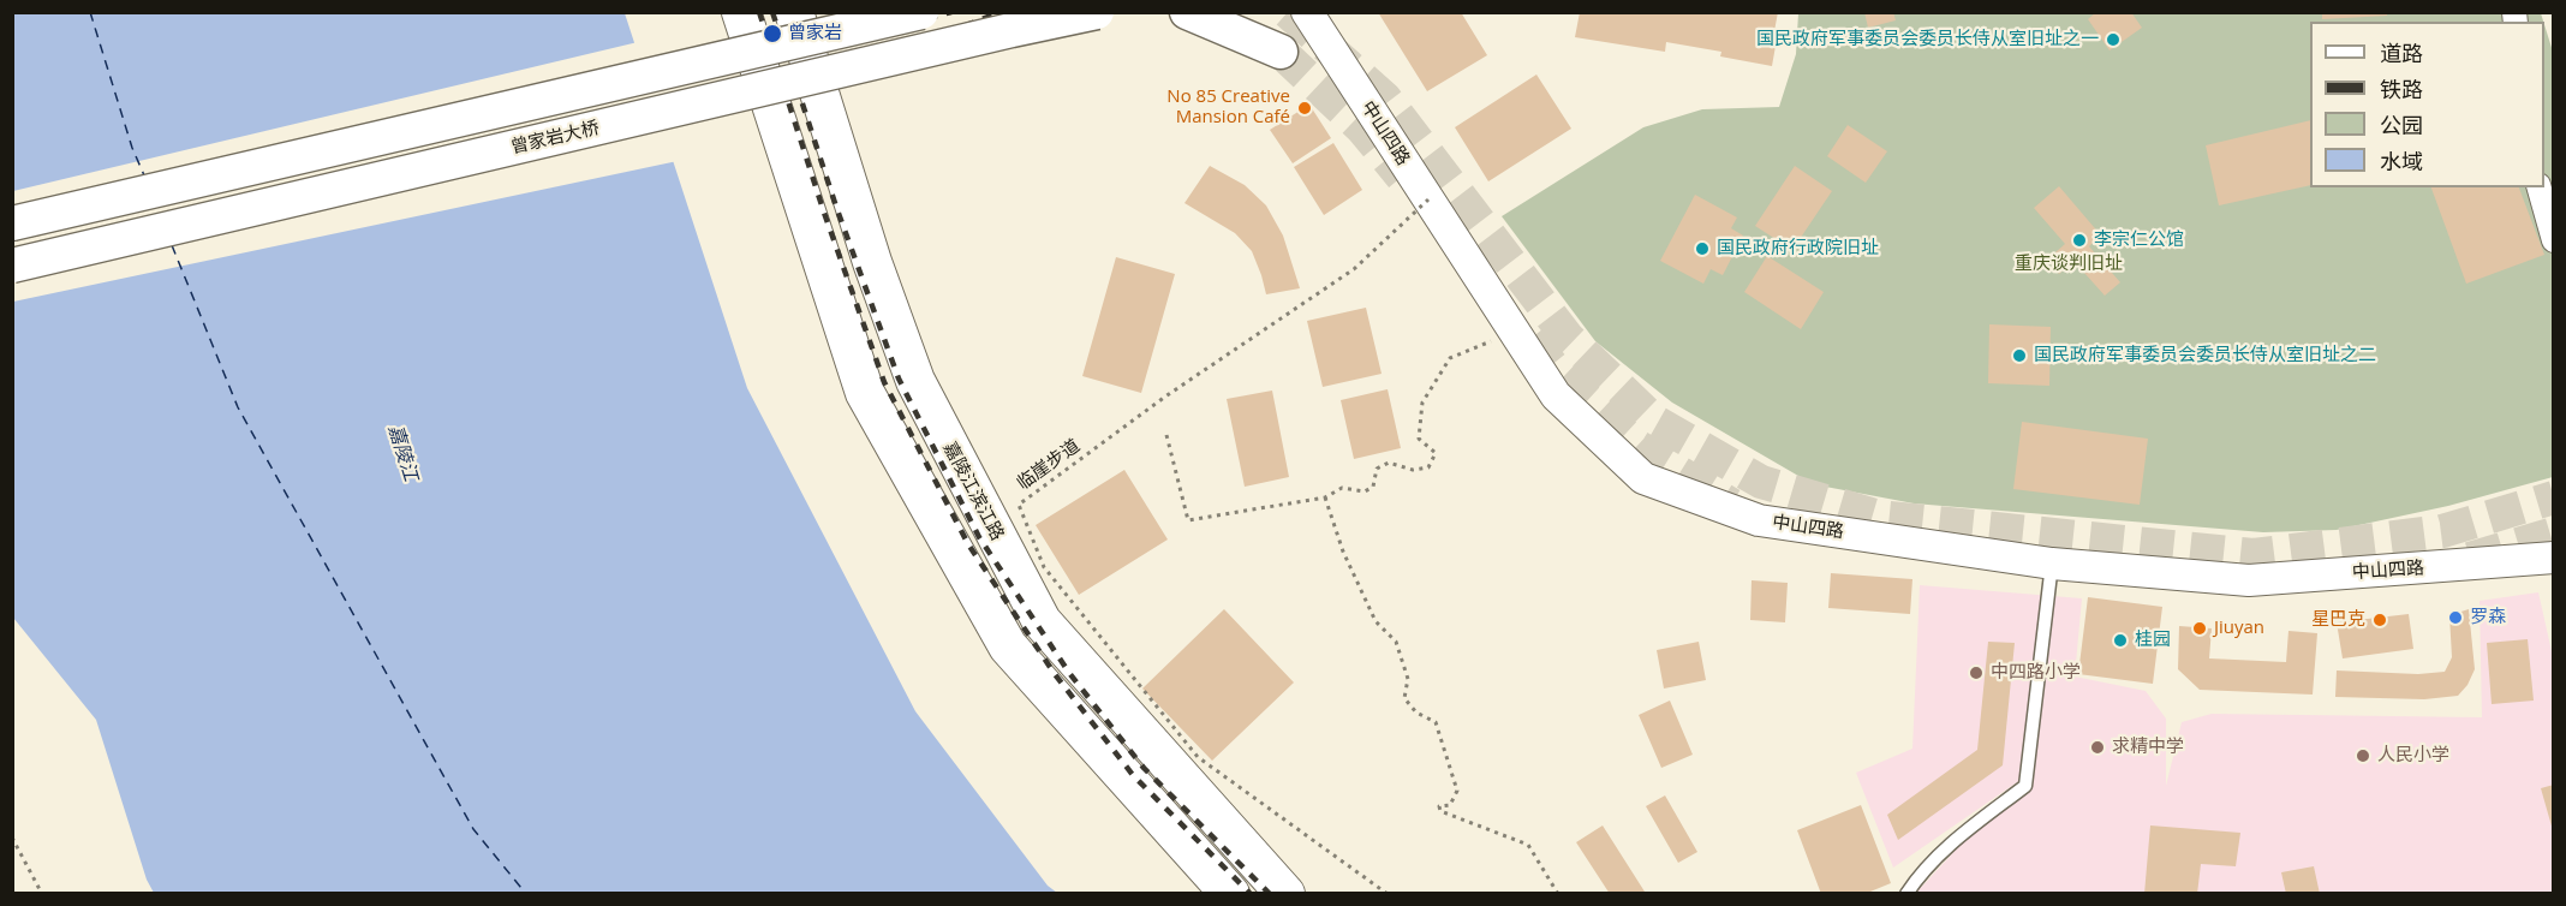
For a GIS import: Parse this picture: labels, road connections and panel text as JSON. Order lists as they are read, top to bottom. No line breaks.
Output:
{"streets":{"main road":["曾家岩大桥","嘉陵江滨江路"],"street":["中山四路"],"path":["临崖步道"]},"crossings":[["中山四路","临崖步道"]],"water":["嘉陵江"],"parks":["重庆谈判旧址"],"places":["曾家岩","国民政府军事委员会委员长侍从室旧址之一","No 85 Creative Mansion Café","李宗仁公馆","国民政府行政院旧址","国民政府军事委员会委员长侍从室旧址之二","罗森","星巴克","Jiuyan","桂园","中四路小学","求精中学","人民小学"],"legend":["道路","铁路","公园","水域"]}
